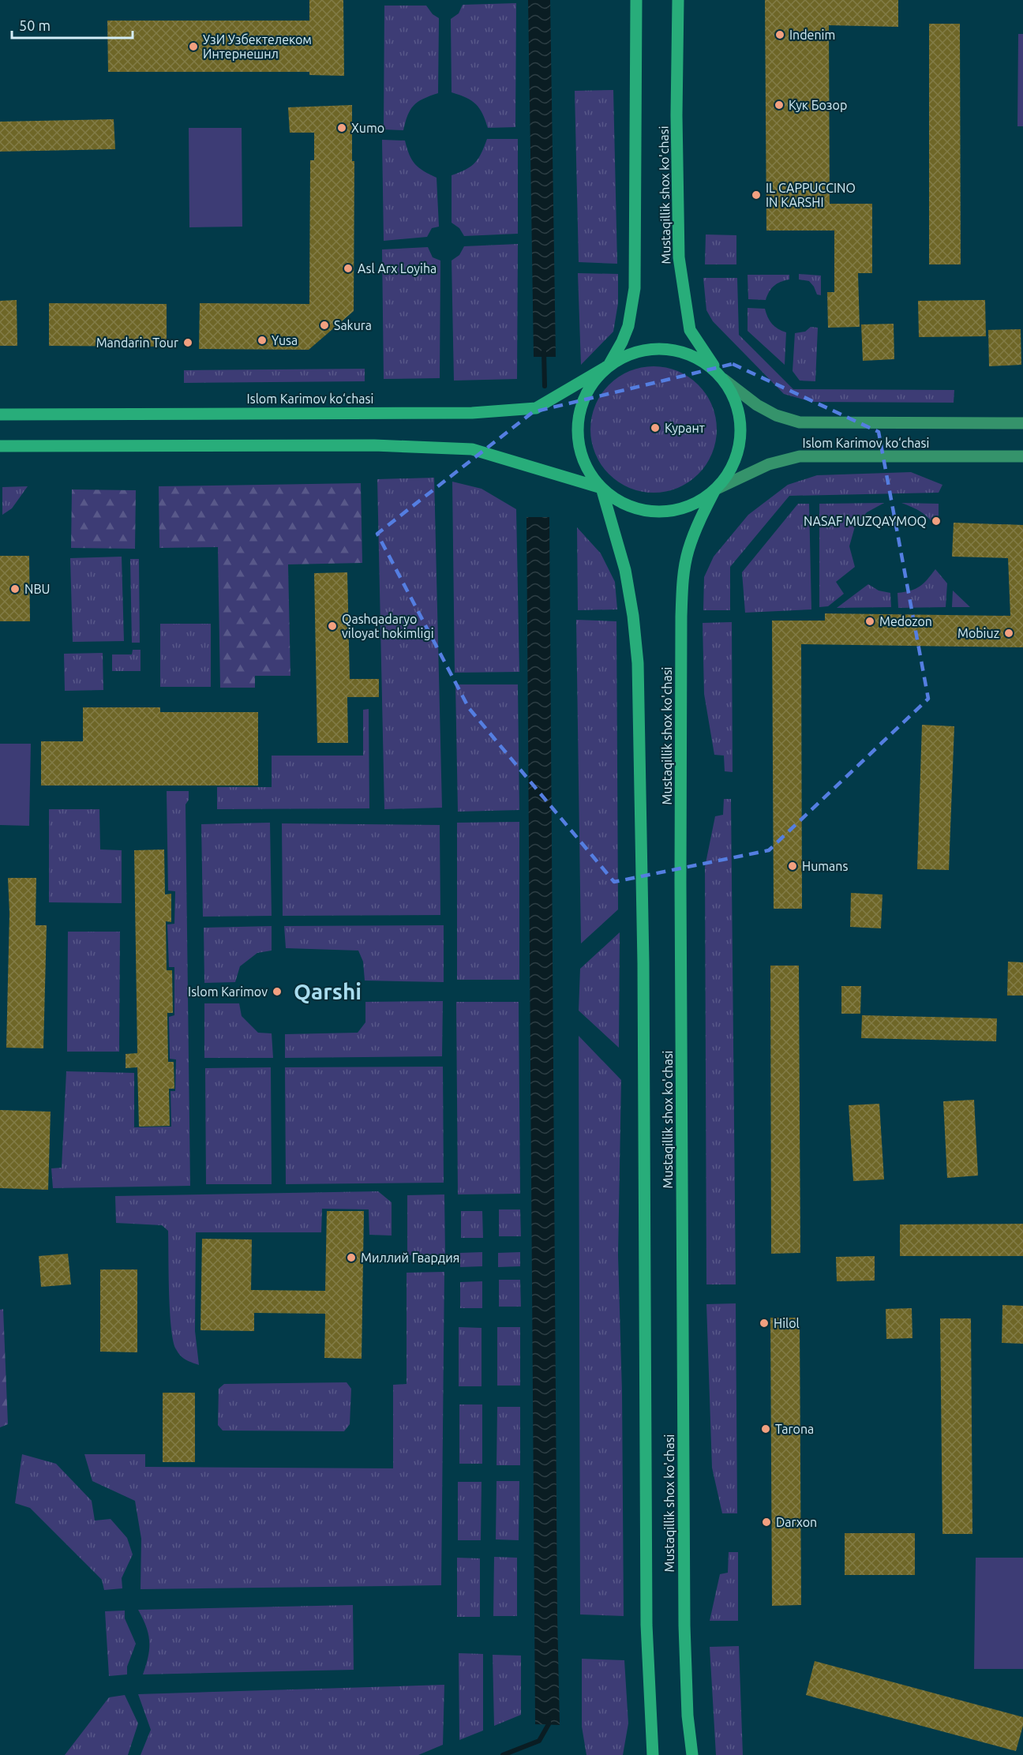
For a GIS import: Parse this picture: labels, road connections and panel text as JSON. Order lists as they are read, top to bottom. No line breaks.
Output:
{"streets":{"main road":["Mustaqillik shox ko'chasi","Islom Karimov ko‘chasi"]},"crossings":[["Mustaqillik shox ko'chasi","Islom Karimov ko‘chasi"]],"districts":["Qarshi"],"places":["Indenim","УзИ Узбектелеком Интернешнл","Кук Бозор","Xumo","IL CAPPUCCINO IN KARSHI","Asl Arx Loyiha","Sakura","Yusa","Mandarin Tour","Курант","NASAF MUZQAYMOQ","NBU","Medozon","Qashqadaryo viloyat hokimligi","Mobiuz","Humans","Islom Karimov","Миллий Гвардия","Hilol","Tarona","Darxon"],"scale_bar":"50 m"}
